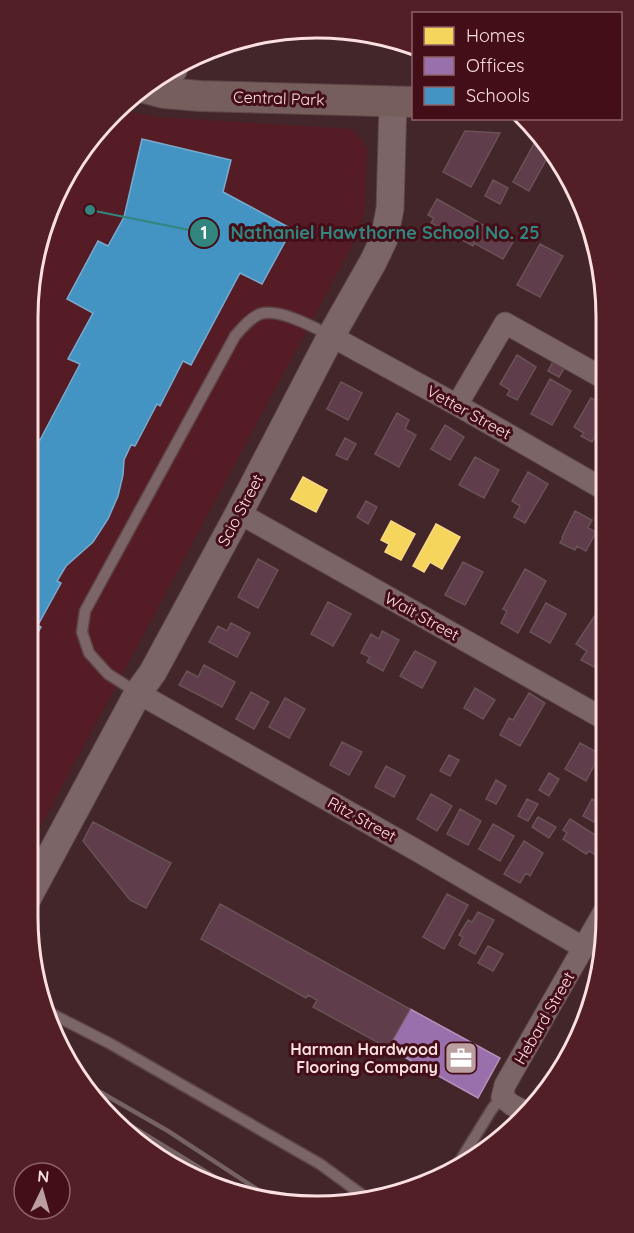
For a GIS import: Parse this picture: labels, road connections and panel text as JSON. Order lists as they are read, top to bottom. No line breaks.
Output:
{"streets":{"main road":["Central Park"],"street":["Vetter Street","Scio Street","Wait Street","Ritz Street","Hebard Street"]},"crossings":[["Central Park","Scio Street"],["Vetter Street","Scio Street"],["Scio Street","Wait Street"],["Scio Street","Ritz Street"],["Ritz Street","Hebard Street"]],"places":{"other":["Nathaniel Hawthorne School No. 25"],"office":["Harman Hardwood Flooring Company"]},"legend":["Homes","Offices","Schools"],"north":"top"}
